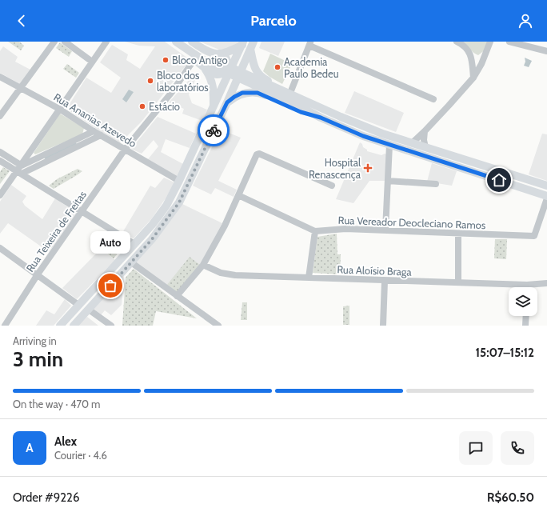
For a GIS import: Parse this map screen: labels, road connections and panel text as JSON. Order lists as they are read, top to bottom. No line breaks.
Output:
{"streets":{"street":["Rua Ananias Azevedo","Rua Vereador Deocleciano Ramos","Rua Teixeira de Freitas","Rua Aloísio Braga"]},"crossings":[["Rua Ananias Azevedo","Rua Teixeira de Freitas"]],"places":{"other":["Bloco Antigo","Academia Paulo Bedeu","Bloco dos laboratórios","Estácio","Auto"],"health":["Hospital Renascença"]},"page":{"header":"Parcelo","bubble":"Auto","heading":["3 min","Arriving in","15:07–15:12"],"panel":["Alex","Courier · 4.6","Order #9226","R$60.50"],"bar":"On the way · 470 m","round":"A"}}
